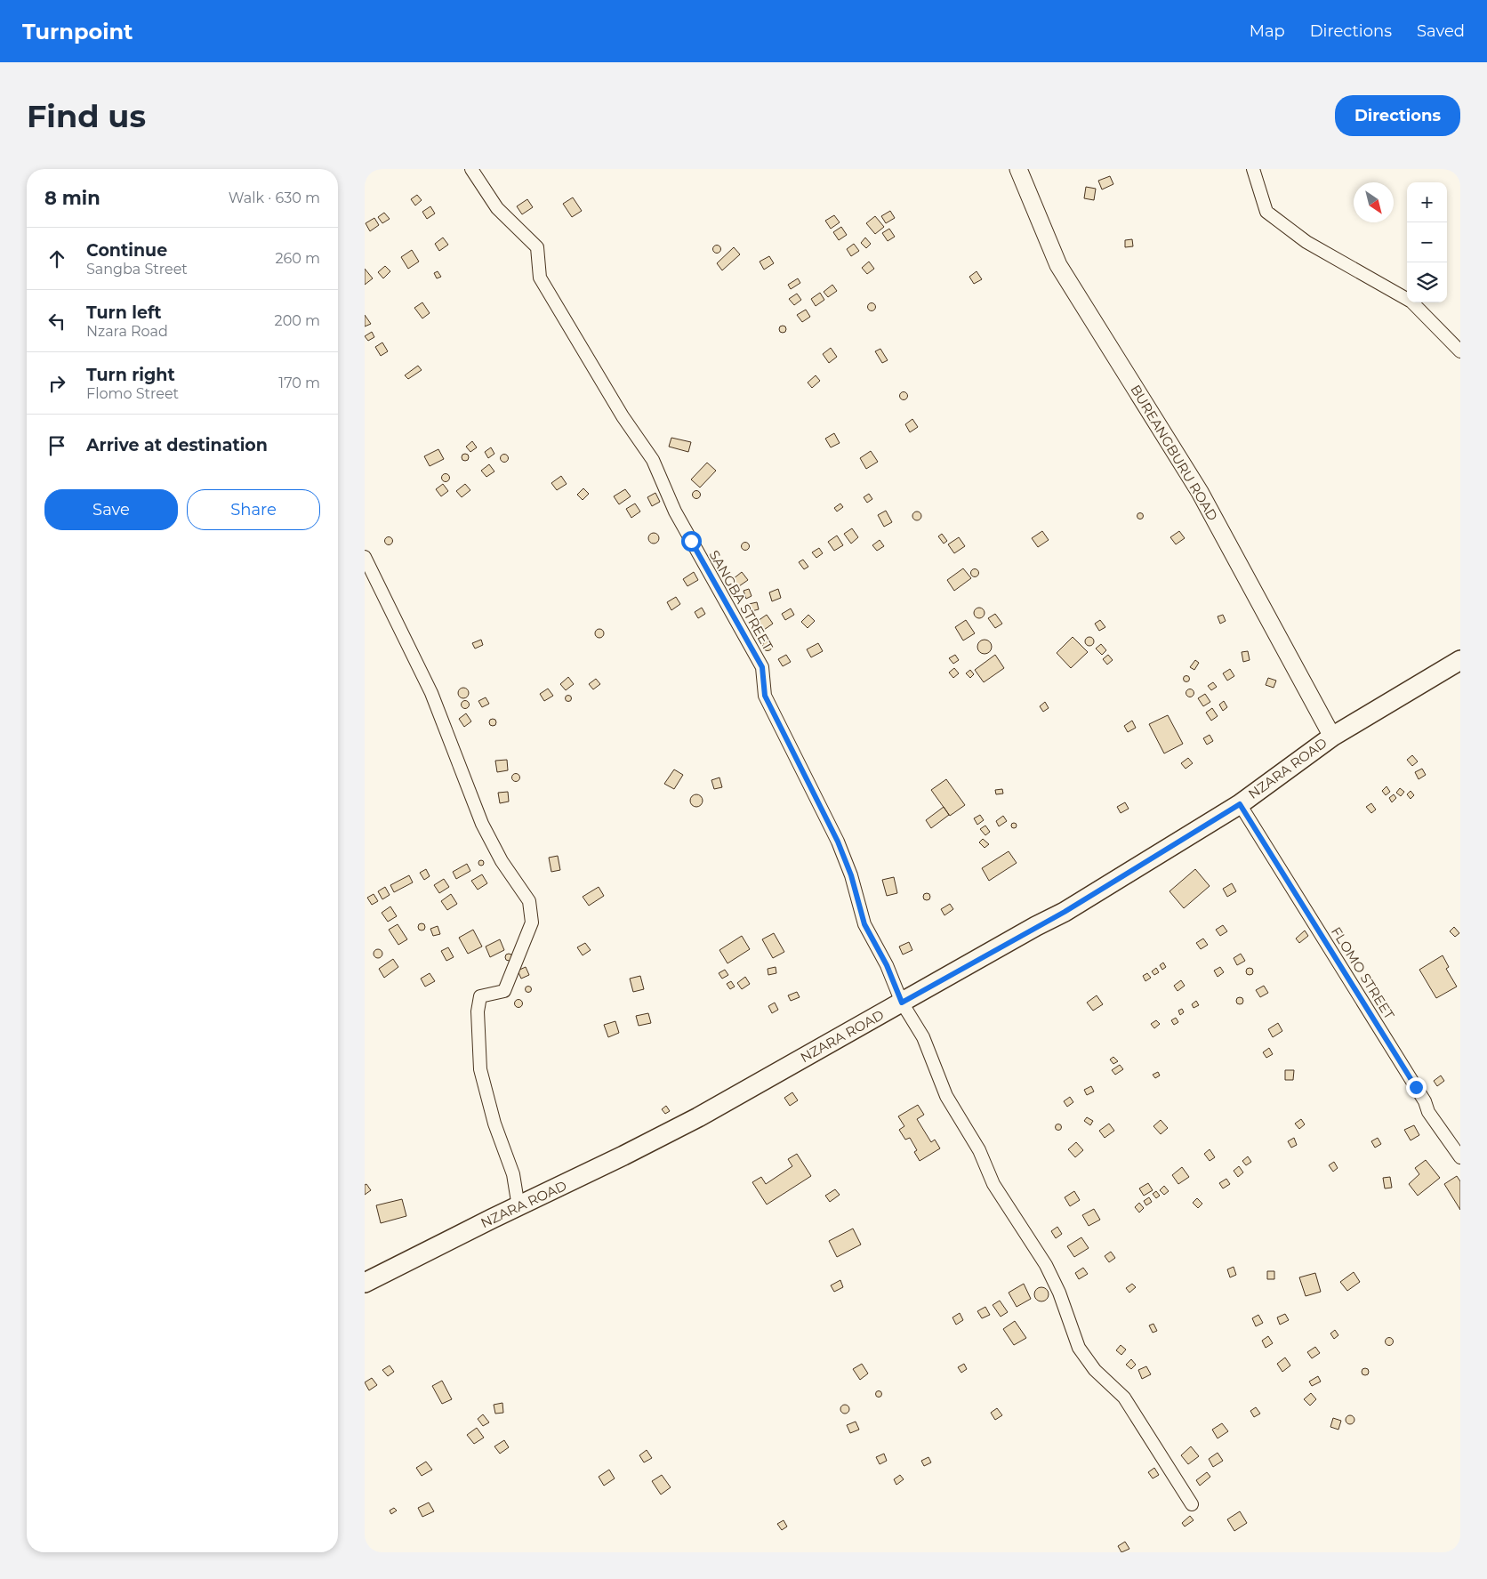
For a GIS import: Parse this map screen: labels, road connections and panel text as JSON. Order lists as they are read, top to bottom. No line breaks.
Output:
{"streets":{"main road":["NZARA ROAD"],"street":["BUREANGBURU ROAD","SANGBA STREET","FLOMO STREET"]},"crossings":[["BUREANGBURU ROAD","NZARA ROAD"],["SANGBA STREET","NZARA ROAD"],["NZARA ROAD","FLOMO STREET"]],"north":"bottom right","page":{"header":"Turnpoint","nav":["Map","Directions","Saved"],"buttons":["Directions",["Save","Share"]],"title":"Find us","heading":["8 min","Walk · 630 m"],"map_buttons":["+","−"],"list":[["Continue","Sangba Street","260 m"],["Turn left","Nzara Road","200 m"],["Turn right","Flomo Street","170 m"],"Arrive at destination"]}}
